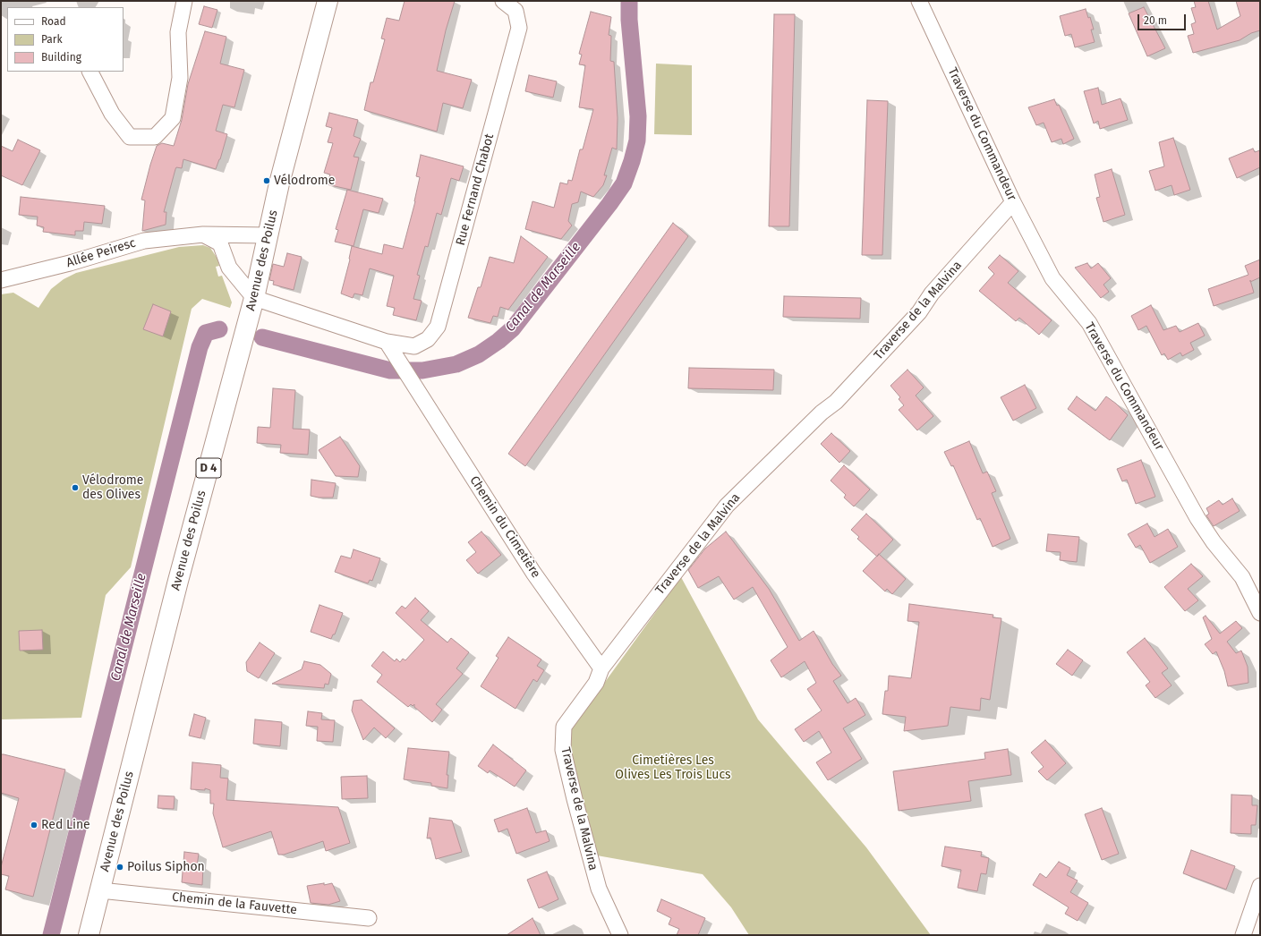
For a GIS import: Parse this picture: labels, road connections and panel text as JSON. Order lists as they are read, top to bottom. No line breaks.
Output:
{"streets":{"main road":["Avenue des Poilus","D 4"],"street":["Traverse du Commandeur","Rue Fernand Chabot","Allée Peiresc","Traverse de la Malvina","Chemin du Cimetière","Chemin de la Fauvette"]},"crossings":[["Traverse du Commandeur","Traverse de la Malvina"],["Rue Fernand Chabot","Avenue des Poilus"],["Rue Fernand Chabot","Chemin du Cimetière"],["Allée Peiresc","Avenue des Poilus"],["Avenue des Poilus","Chemin de la Fauvette"],["Traverse de la Malvina","Chemin du Cimetière"]],"water":["Canal de Marseille"],"parks":["Cimetières Les Olives Les Trois Lucs"],"places":["Vélodrome","Vélodrome des Olives","Red Line","Poilus Siphon"],"legend":["Road","Park","Building"],"scale_bar":"20 m"}
